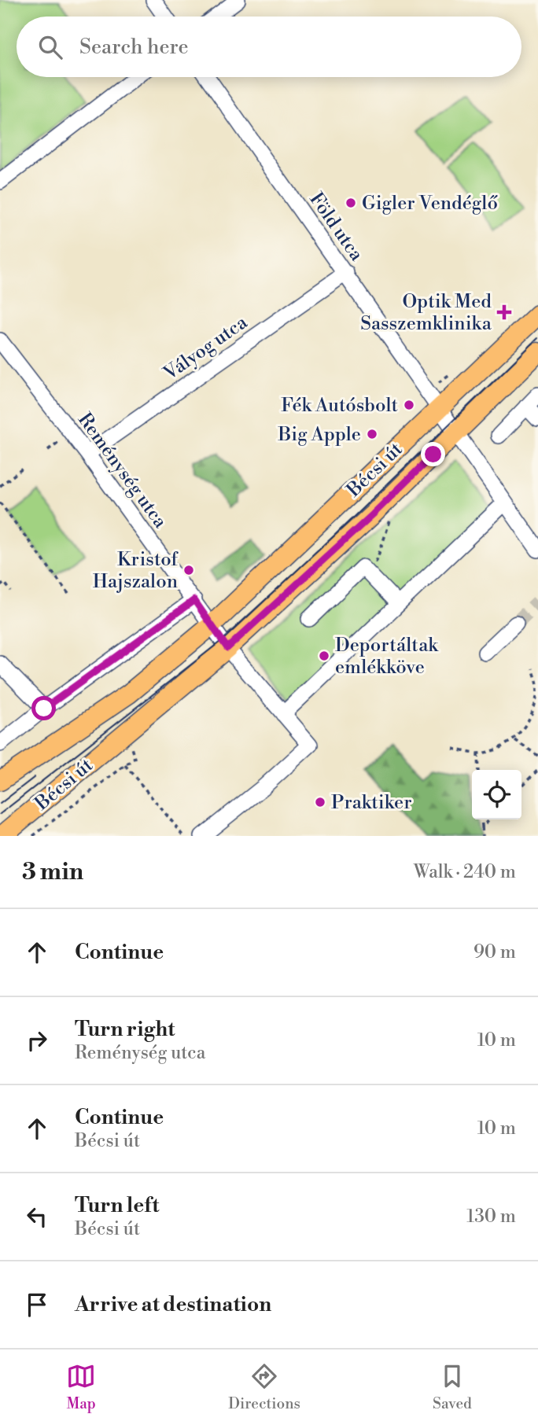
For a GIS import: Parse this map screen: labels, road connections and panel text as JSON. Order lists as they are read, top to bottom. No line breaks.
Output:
{"streets":{"main road":["Bécsi út"],"street":["Föld utca","Vályog utca","Reménység utca"]},"crossings":[["Föld utca","Vályog utca"],["Föld utca","Bécsi út"],["Vályog utca","Reménység utca"],["Bécsi út","Reménység utca"]],"places":{"other":["Gigler Vendéglő","Fék Autósbolt","Big Apple","Kristof Hajszalon","Deportáltak emlékköve","Praktiker"],"health":["Optik Med Sasszemklinika"]},"page":{"search":"Search here","heading":["3 min","Walk · 240 m"],"list":[["Continue","90 m"],["Turn right","Reménység utca","10 m"],["Continue","Bécsi út","10 m"],["Turn left","Bécsi út","130 m"],"Arrive at destination"],"nav":["Map","Directions","Saved"]}}
